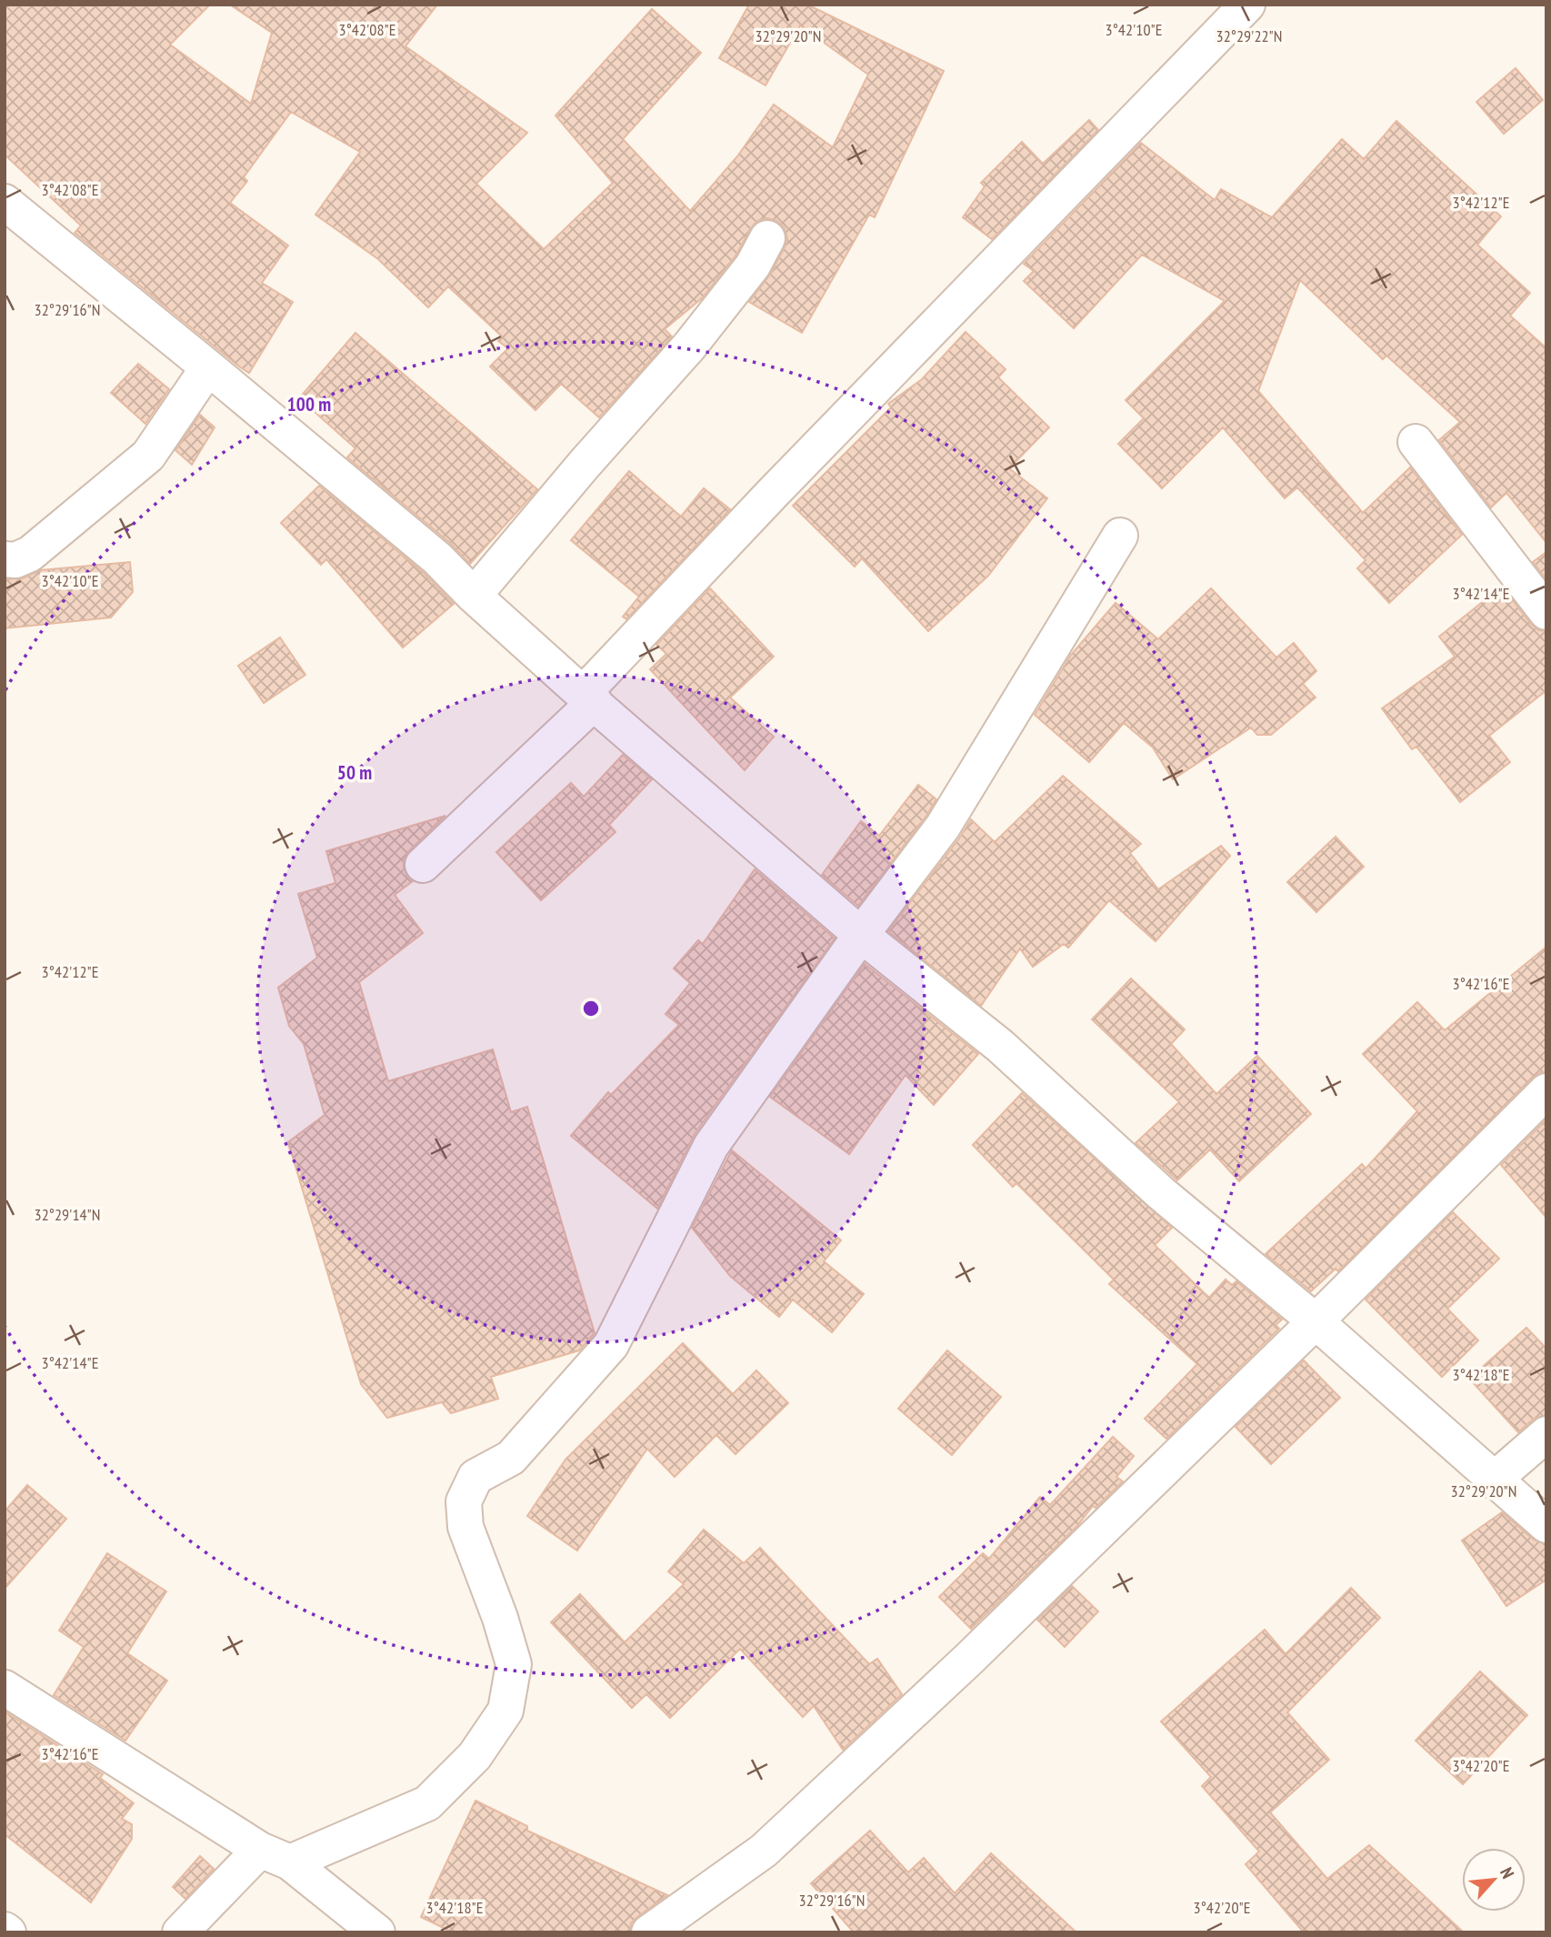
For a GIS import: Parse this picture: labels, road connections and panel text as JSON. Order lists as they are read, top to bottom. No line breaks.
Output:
{"north":"top right","coordinates":["3°42'08\"E","3°42'10\"E","32°29'20\"N","32°29'22\"N","3°42'12\"E","32°29'16\"N","3°42'14\"E","3°42'16\"E","32°29'14\"N","3°42'18\"E","3°42'20\"E"],"rings":["100 m","50 m"]}
